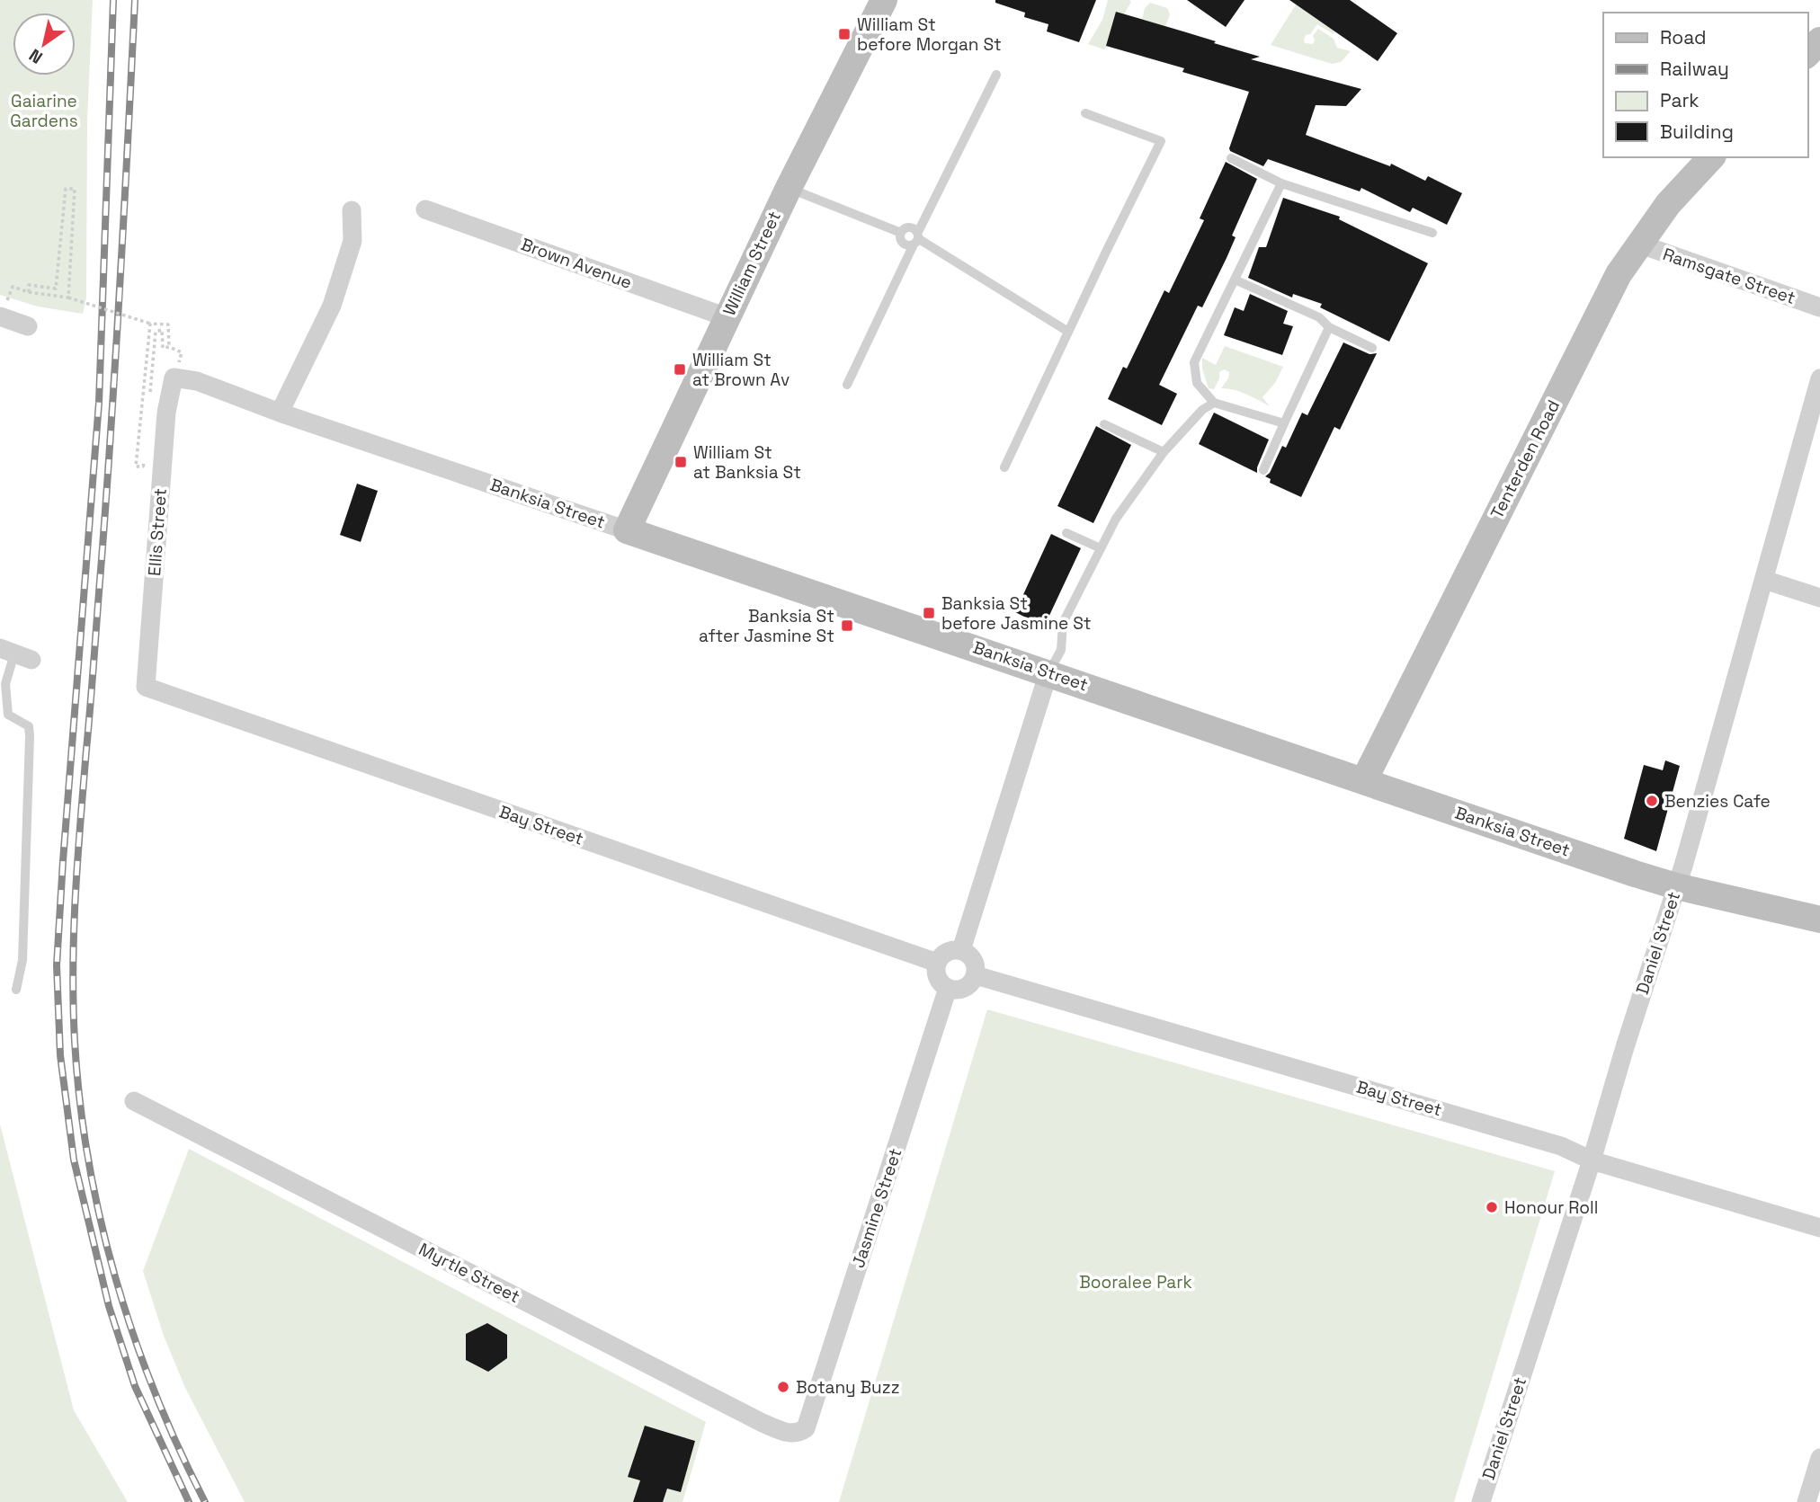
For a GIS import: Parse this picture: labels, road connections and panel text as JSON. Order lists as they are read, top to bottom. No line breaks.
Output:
{"streets":{"street":["Brown Avenue","William Street","Ramsgate Street","Tenterden Road","Banksia Street","Ellis Street","Bay Street","Daniel Street","Jasmine Street","Myrtle Street"]},"crossings":[["Brown Avenue","William Street"],["William Street","Banksia Street"],["Ramsgate Street","Tenterden Road"],["Tenterden Road","Banksia Street"],["Banksia Street","Ellis Street"],["Banksia Street","Daniel Street"],["Ellis Street","Bay Street"],["Bay Street","Daniel Street"],["Bay Street","Jasmine Street"],["Jasmine Street","Myrtle Street"]],"parks":["Gaiarine Gardens","Booralee Park"],"places":{"transit":["William St before Morgan St","William St at Brown Av","William St at Banksia St","Banksia St before Jasmine St","Banksia St after Jasmine St"],"other":["Benzies Cafe","Honour Roll","Botany Buzz"]},"legend":["Road","Railway","Park","Building"],"north":"bottom left"}
